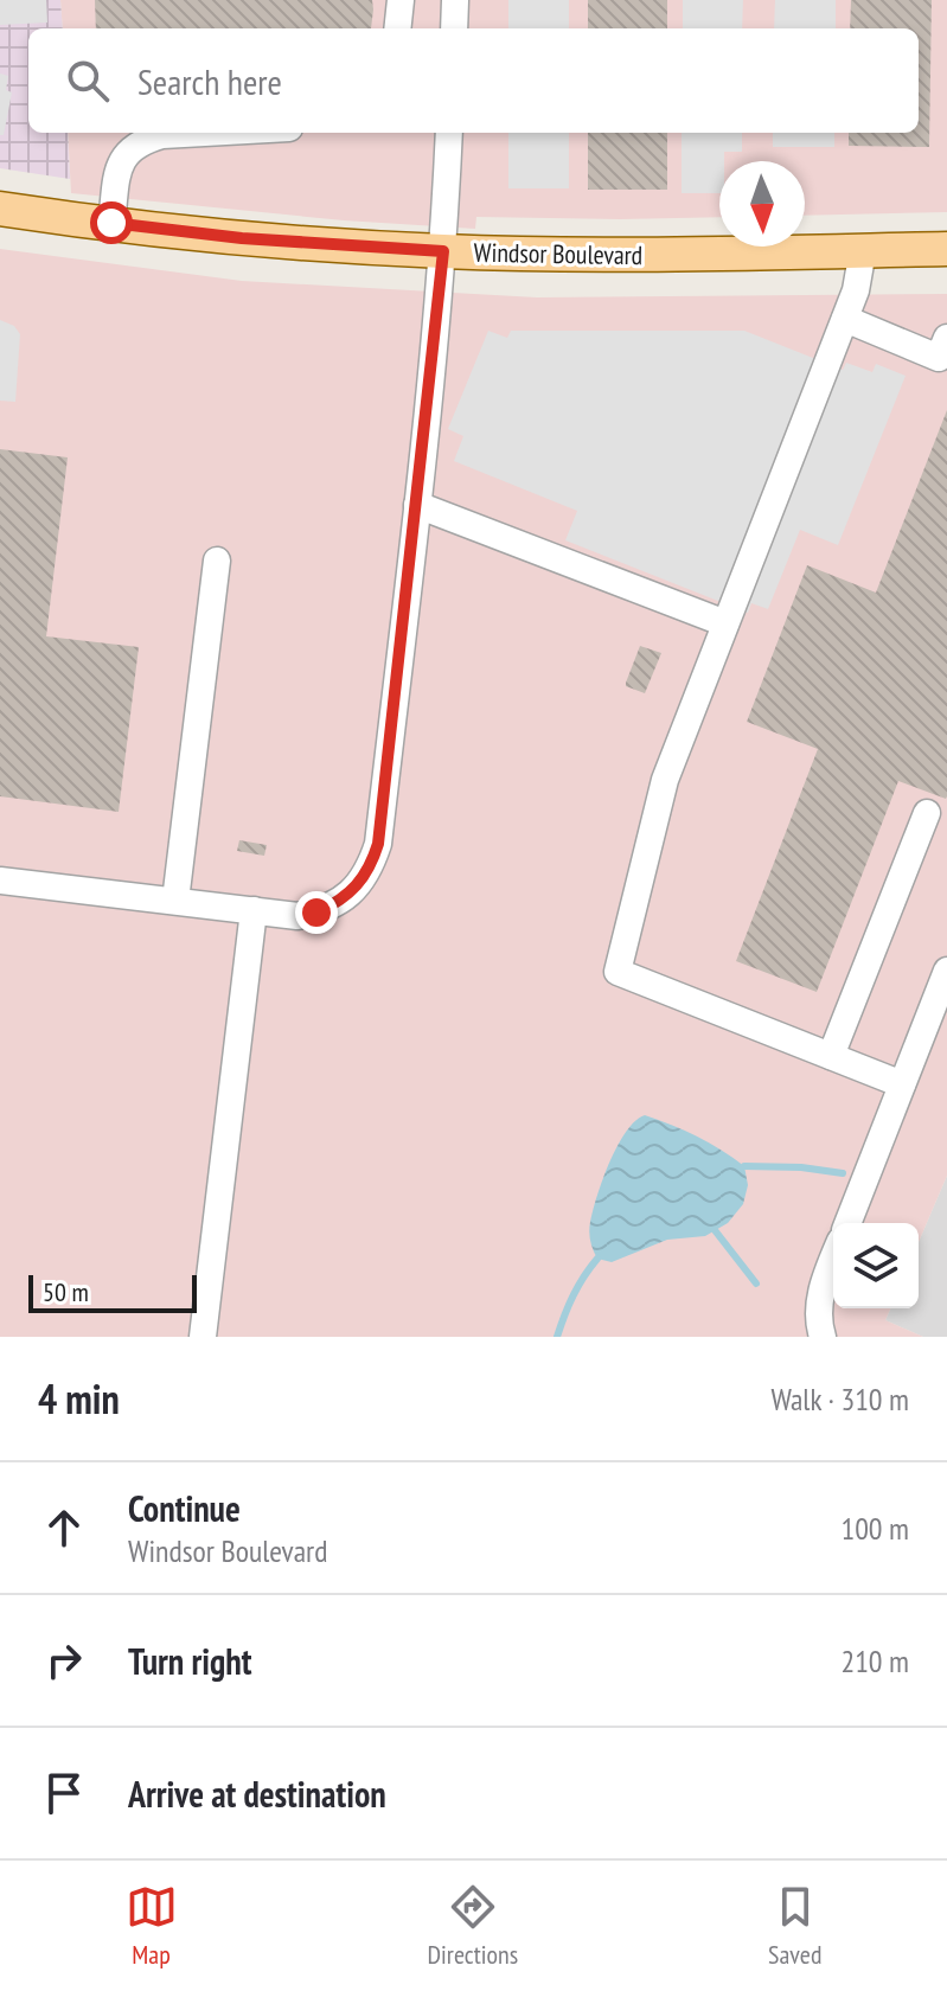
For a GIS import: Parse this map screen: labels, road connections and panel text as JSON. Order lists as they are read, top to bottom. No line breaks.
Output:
{"streets":{"main road":["Windsor Boulevard"]},"scale_bar":"50 m","north":"bottom","page":{"search":"Search here","scale":"50 m","heading":["4 min","Walk · 310 m"],"list":[["Continue","Windsor Boulevard","100 m"],["Turn right","210 m"],"Arrive at destination"],"nav":["Map","Directions","Saved"]}}
